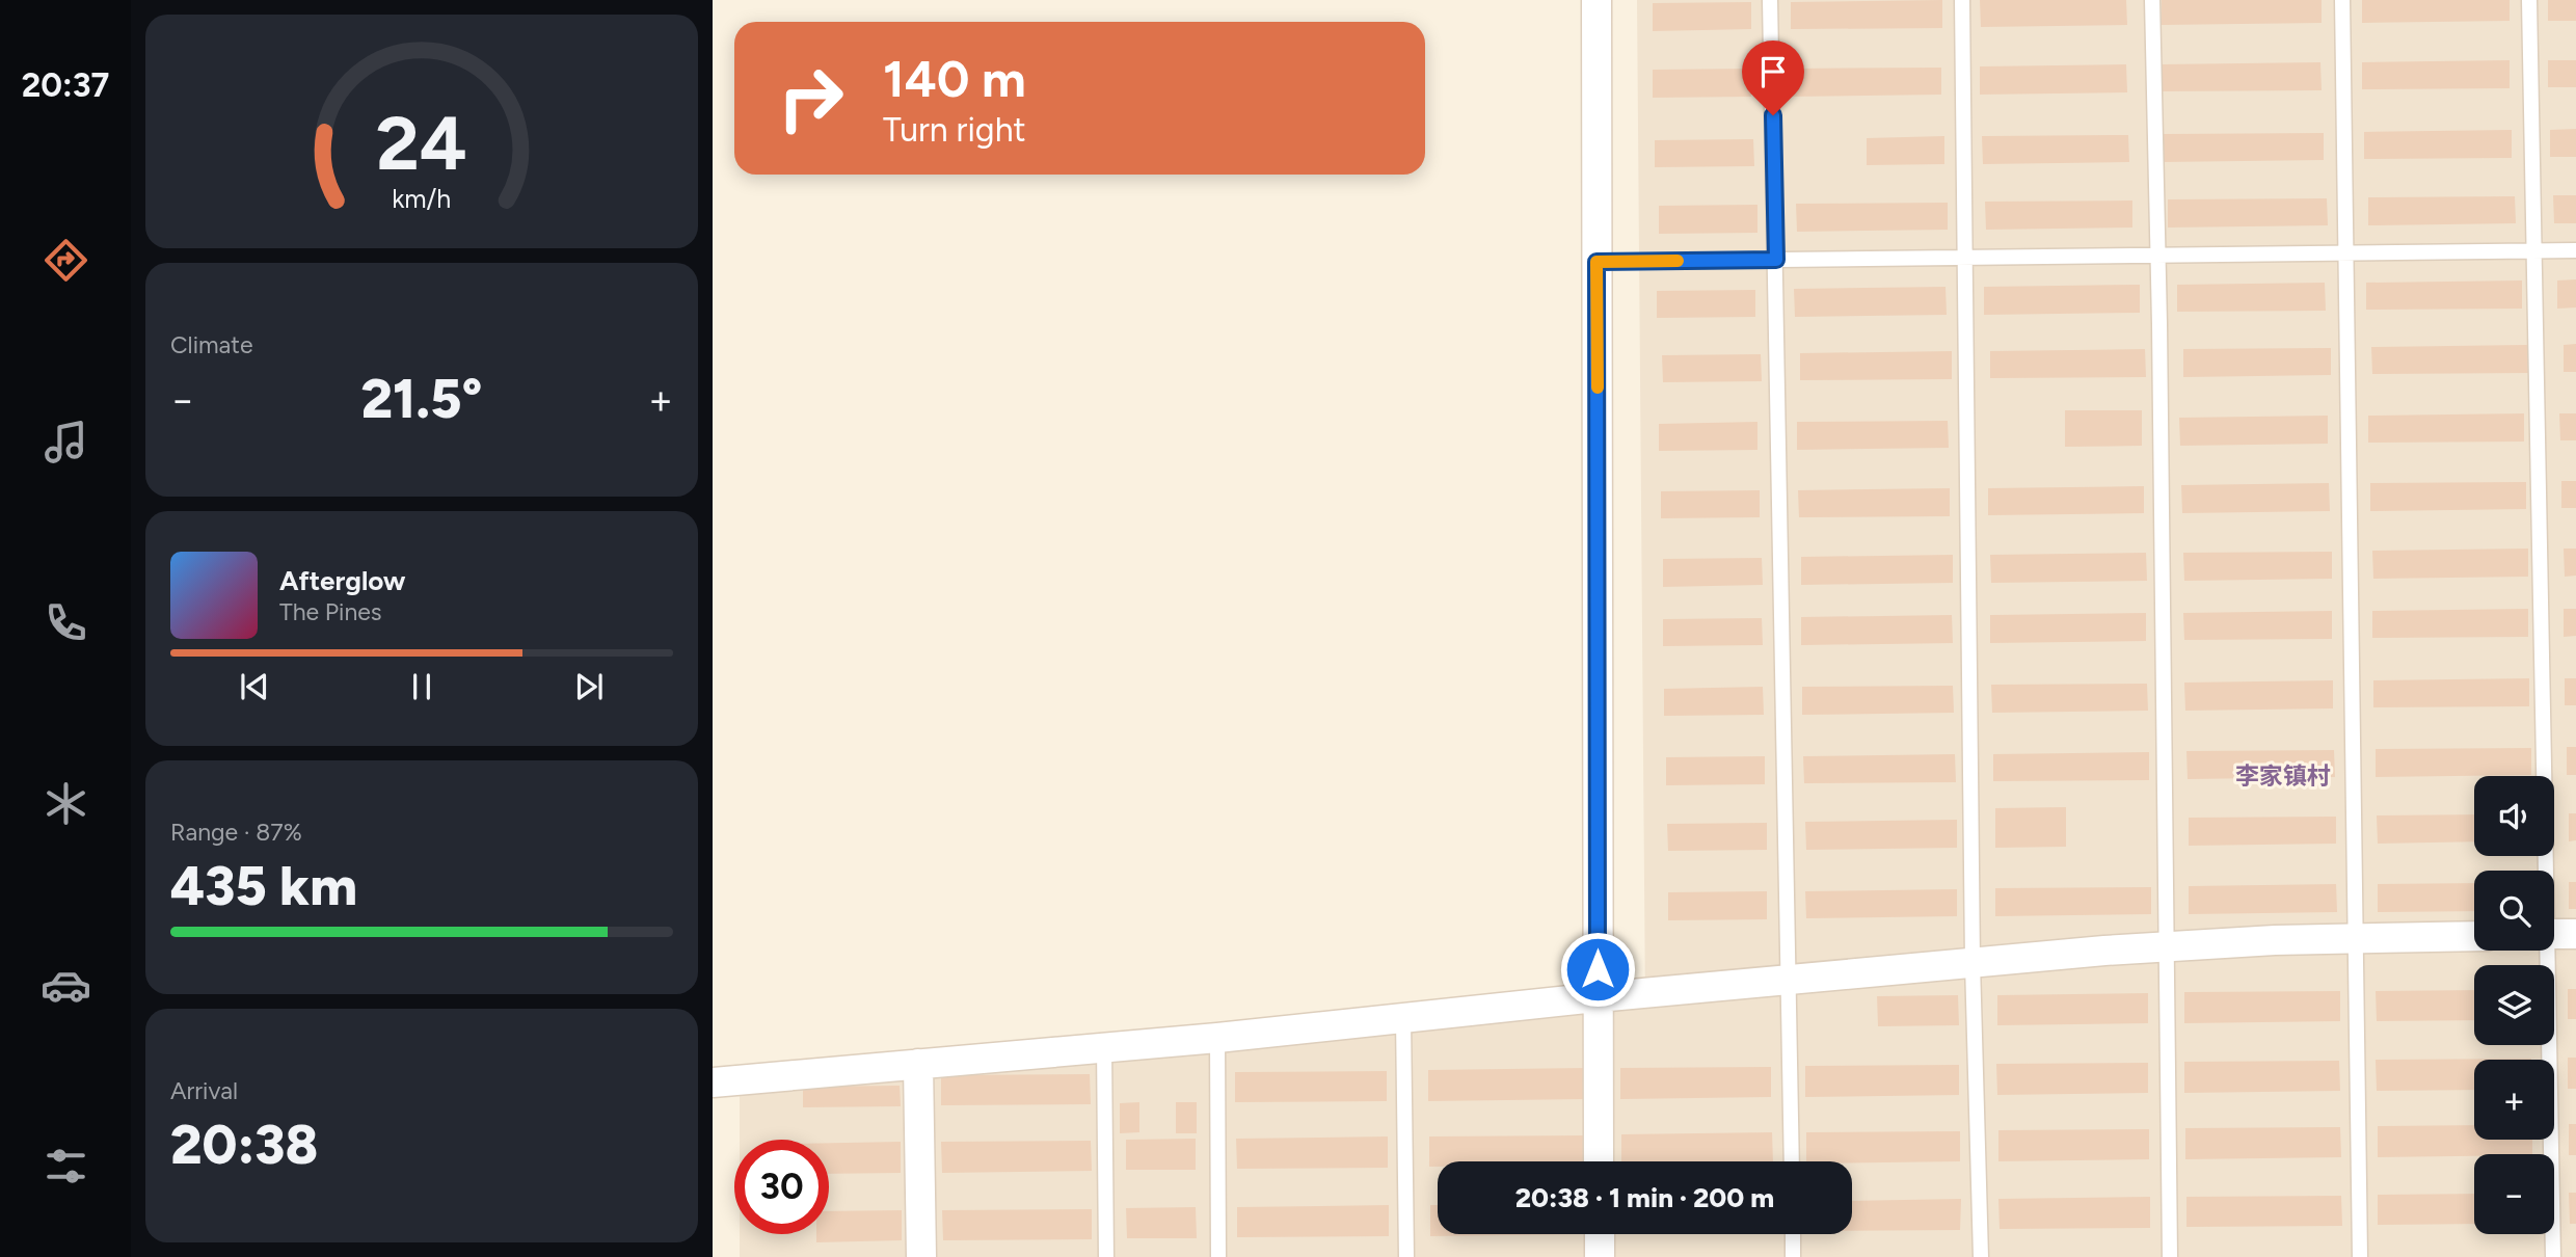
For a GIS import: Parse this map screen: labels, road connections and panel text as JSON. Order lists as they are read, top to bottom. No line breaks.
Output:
{"districts":["李家镇村"],"page":{"tabs":"20:37","turn":["140 m","Turn right"],"tile":["Climate",["Range · 87%","435 km"],["Arrival","20:38"]],"heat":["−","21.5°","+"],"song":["Afterglow","The Pines"],"map_buttons":["+","−"],"limit":"30","trip":"20:38 · 1 min · 200 m","gauge":["24","km/h"]}}
